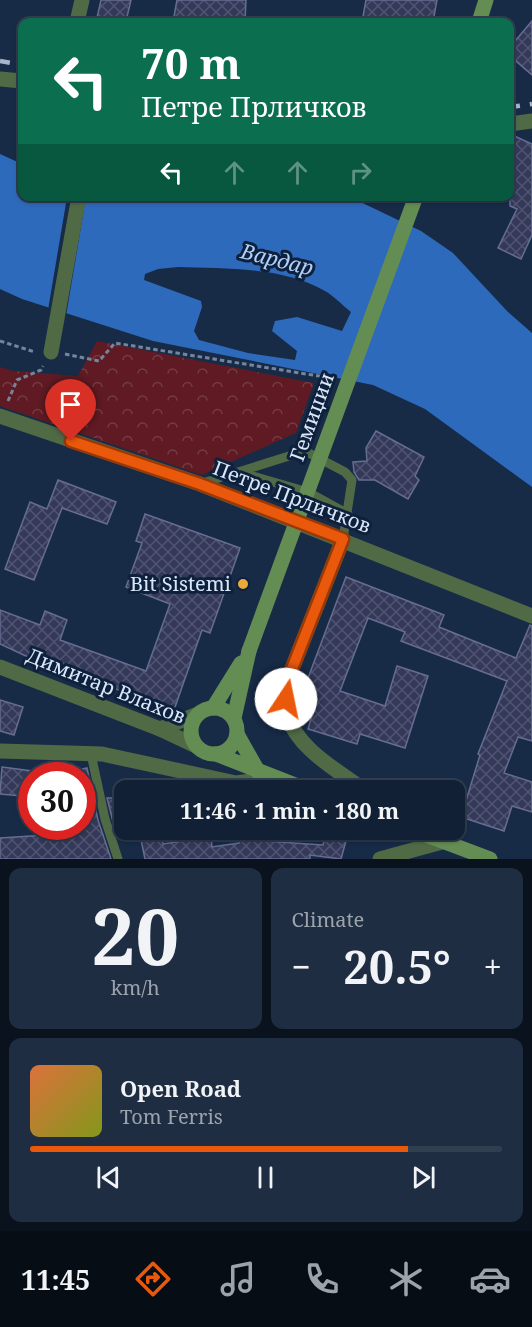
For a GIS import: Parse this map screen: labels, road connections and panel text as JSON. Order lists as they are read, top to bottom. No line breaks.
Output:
{"streets":{"main road":["Гемиџии"],"street":["Петре Прличков","Димитар Влахов"]},"water":["Вардар"],"places":["Bit Sistemi"],"page":{"turn":["70 m","Петре Прличков"],"limit":"30","trip":"11:46 · 1 min · 180 m","tile":[["20","km/h"],"Climate"],"heat":["−","20.5°","+"],"song":["Open Road","Tom Ferris"],"tabs":"11:45"}}
